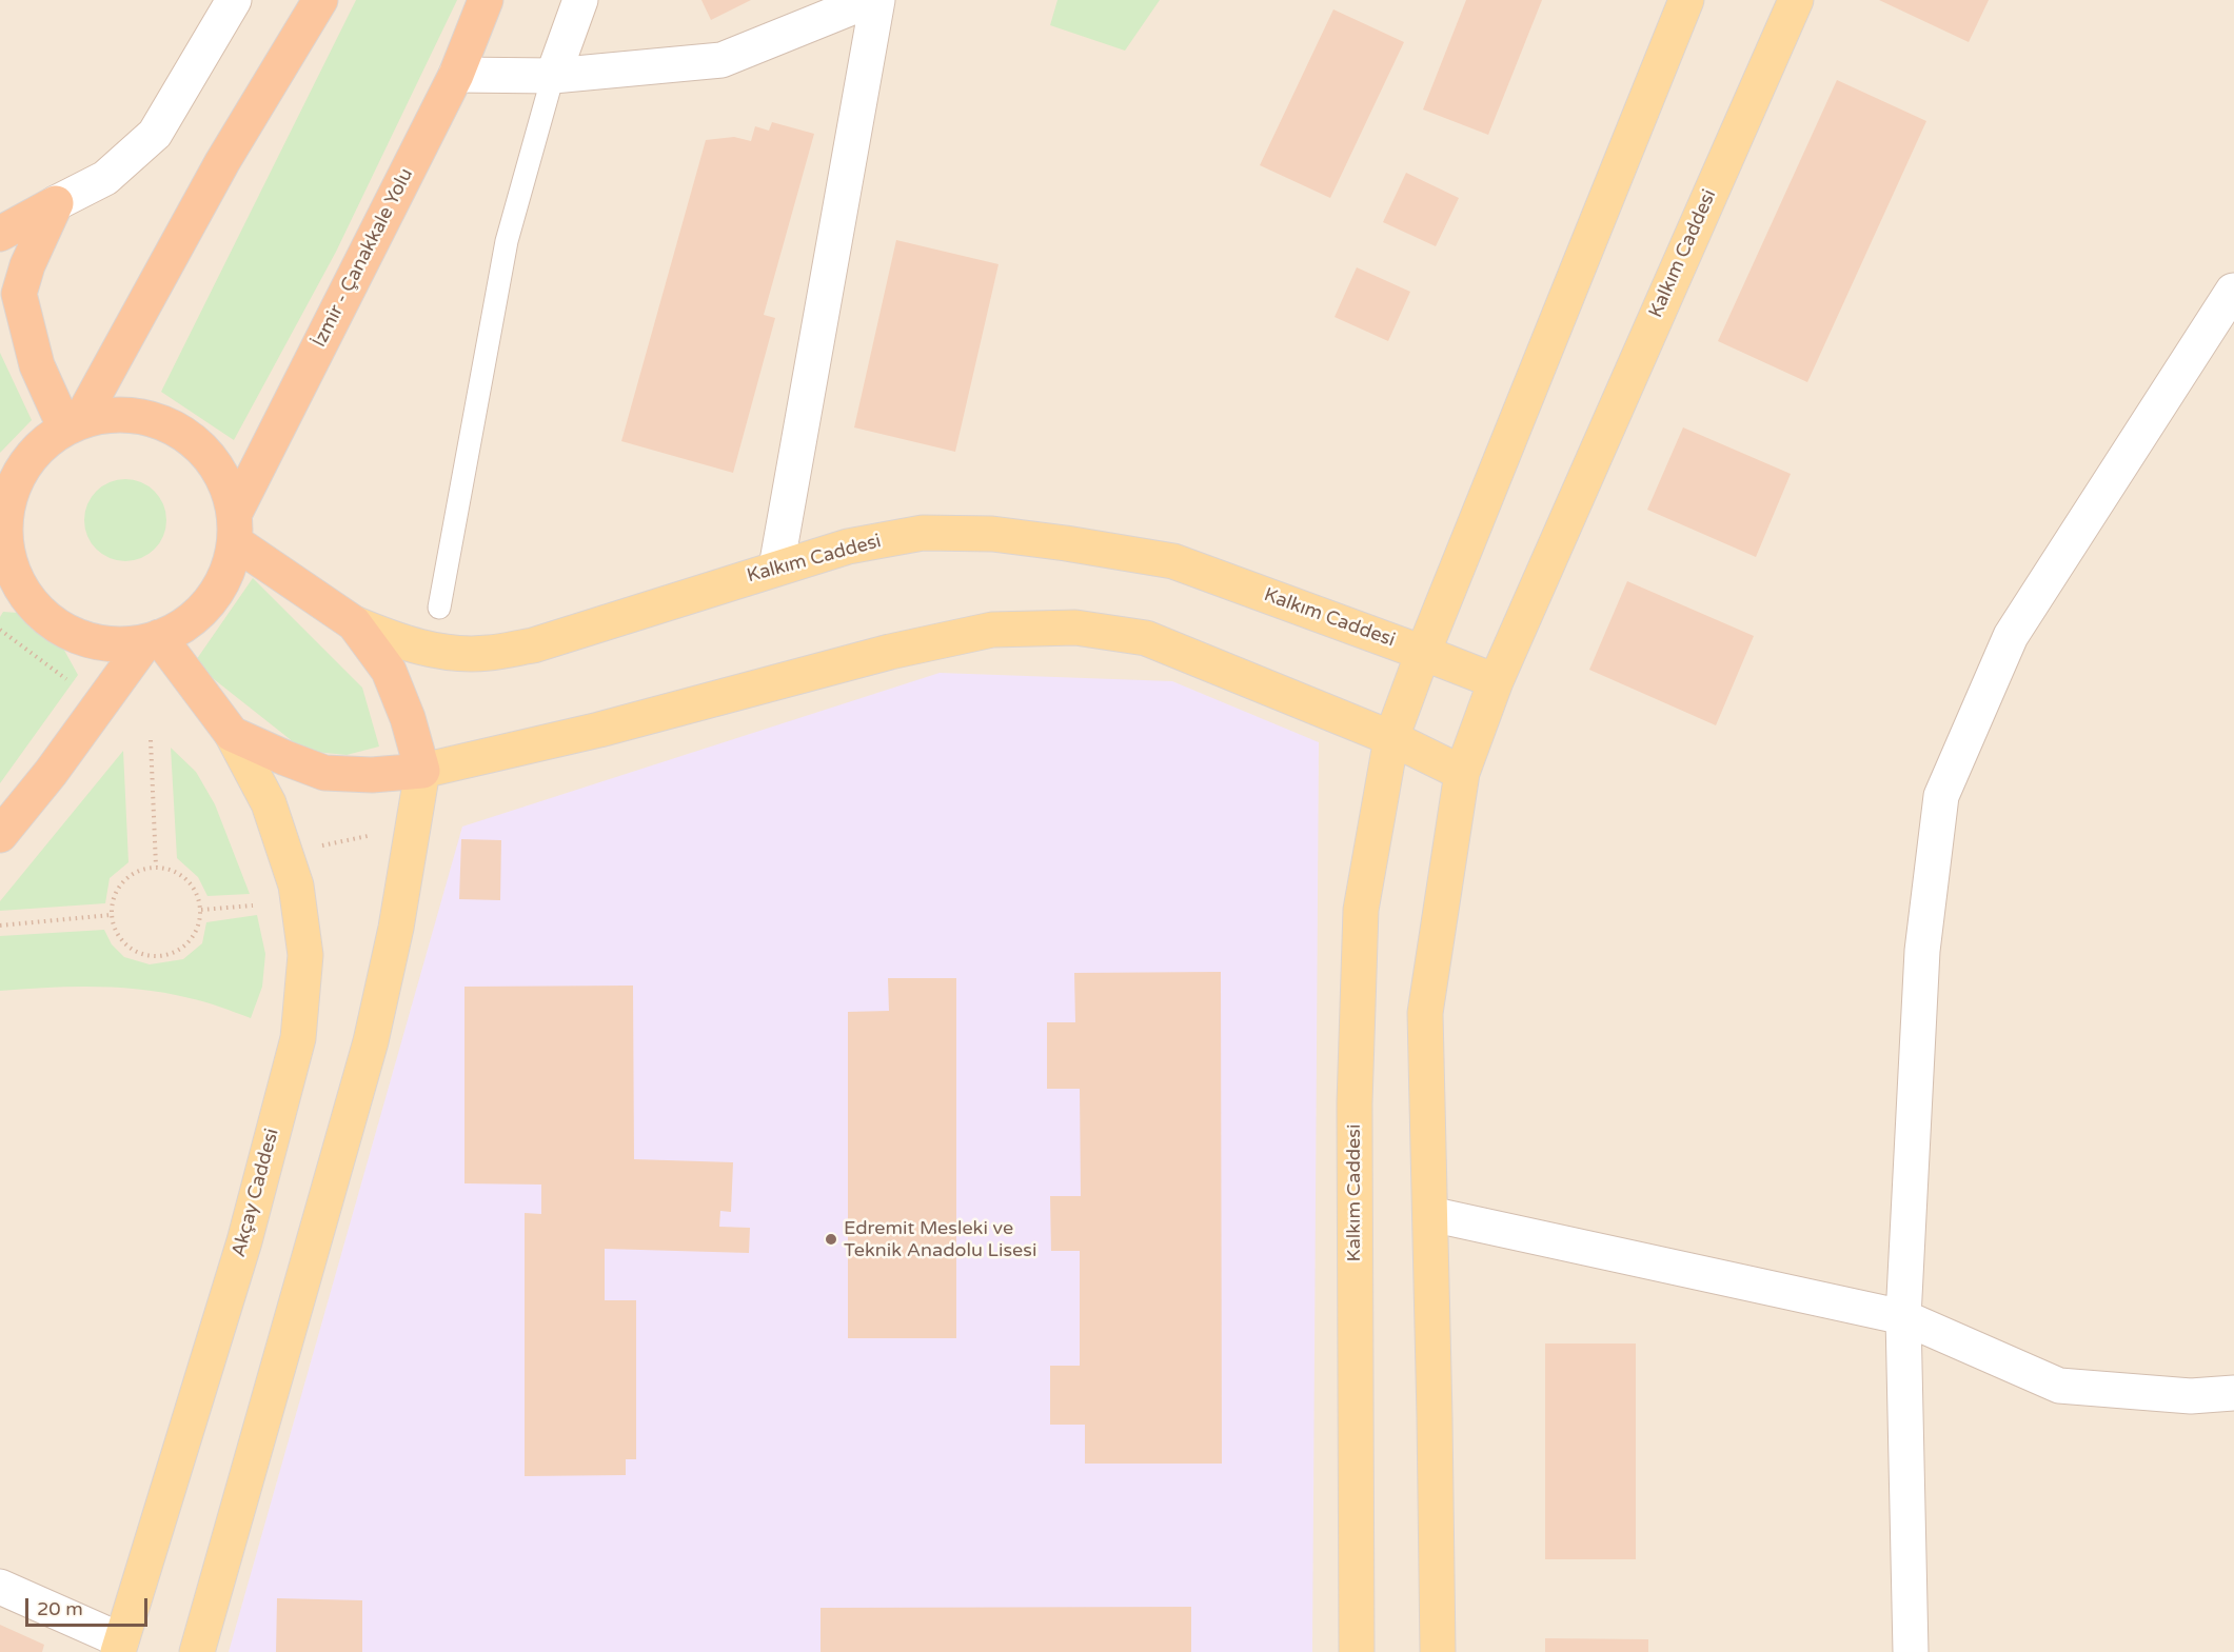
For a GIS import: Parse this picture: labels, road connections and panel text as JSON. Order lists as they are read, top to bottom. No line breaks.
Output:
{"streets":{"highway":["İzmir - Çanakkale Yolu"],"main road":["Kalkım Caddesi","Akçay Caddesi"]},"places":["Edremit Mesleki ve Teknik Anadolu Lisesi"],"scale_bar":"20 m"}
